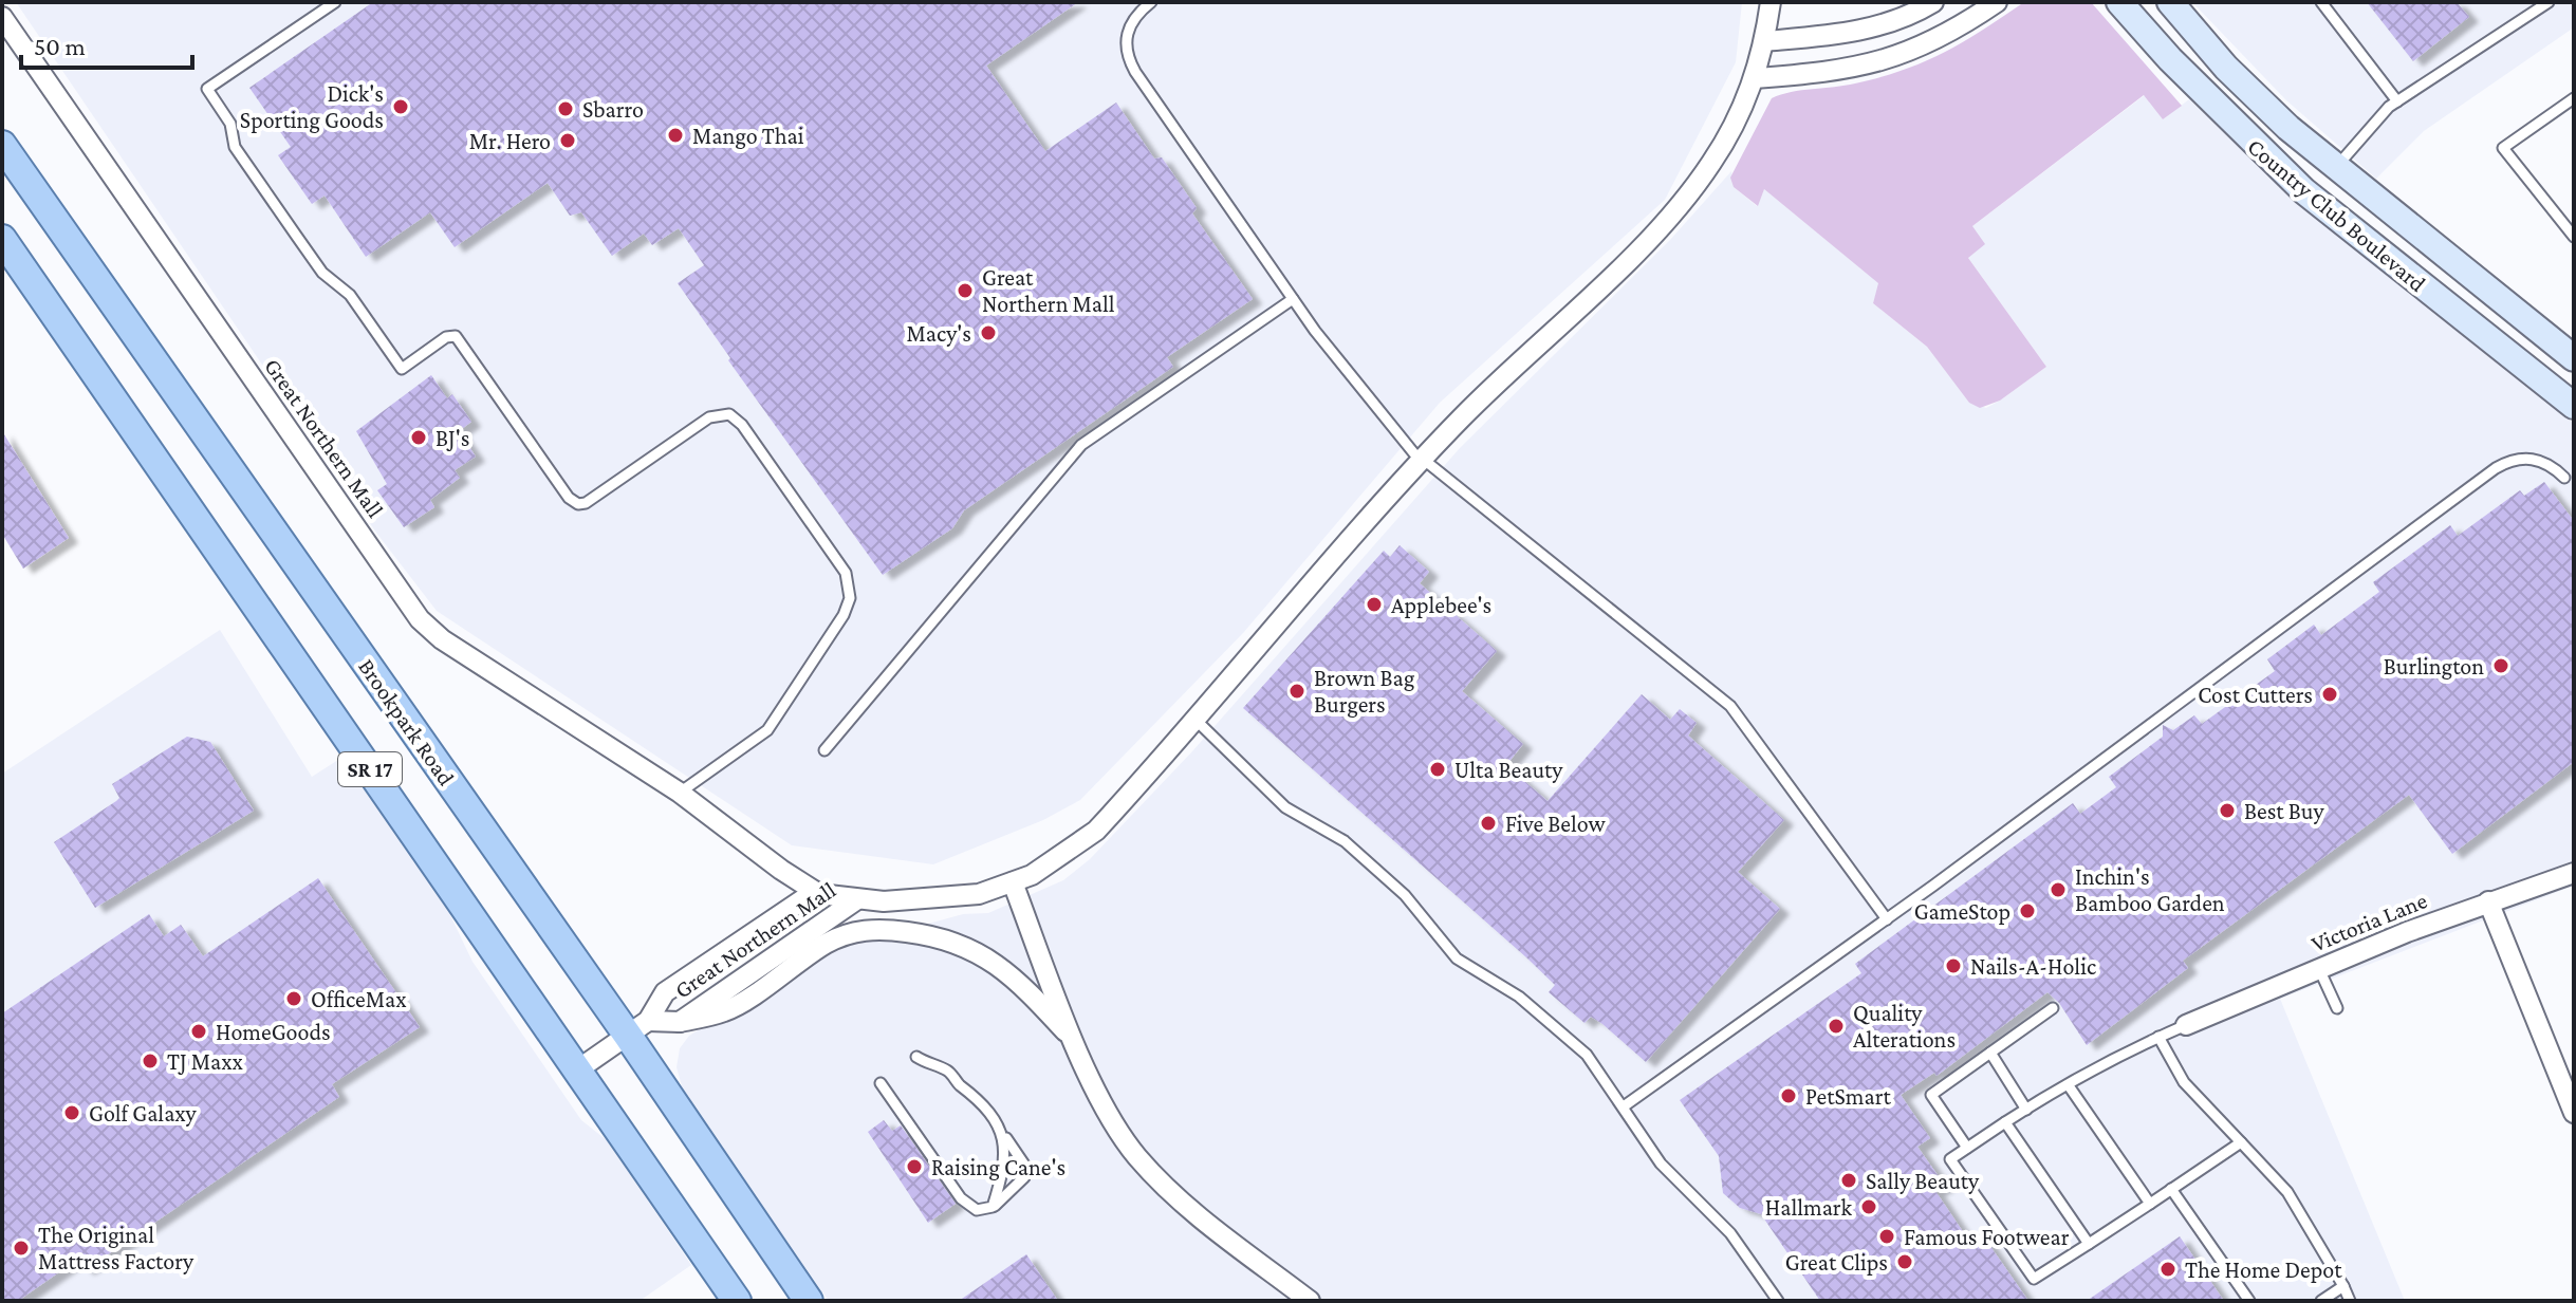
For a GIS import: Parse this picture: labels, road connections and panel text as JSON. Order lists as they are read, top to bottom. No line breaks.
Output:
{"streets":{"main road":["Brookpark Road","SR 17"],"street":["Country Club Boulevard","Great Northern Mall","Victoria Lane"]},"crossings":[["Great Northern Mall","Brookpark Road"],["Great Northern Mall","SR 17"]],"places":["Dick's Sporting Goods","Sbarro","Mango Thai","Mr. Hero","Great Northern Mall","Macy's","BJ's","Applebee's","Burlington","Brown Bag Burgers","Cost Cutters","Ulta Beauty","Best Buy","Five Below","Inchin's Bamboo Garden","GameStop","Nails-A-Holic","OfficeMax","Quality Alterations","HomeGoods","TJ Maxx","PetSmart","Golf Galaxy","Raising Cane's","Sally Beauty","Hallmark","Famous Footwear","The Original Mattress Factory","Great Clips","The Home Depot"],"scale_bar":"50 m"}
